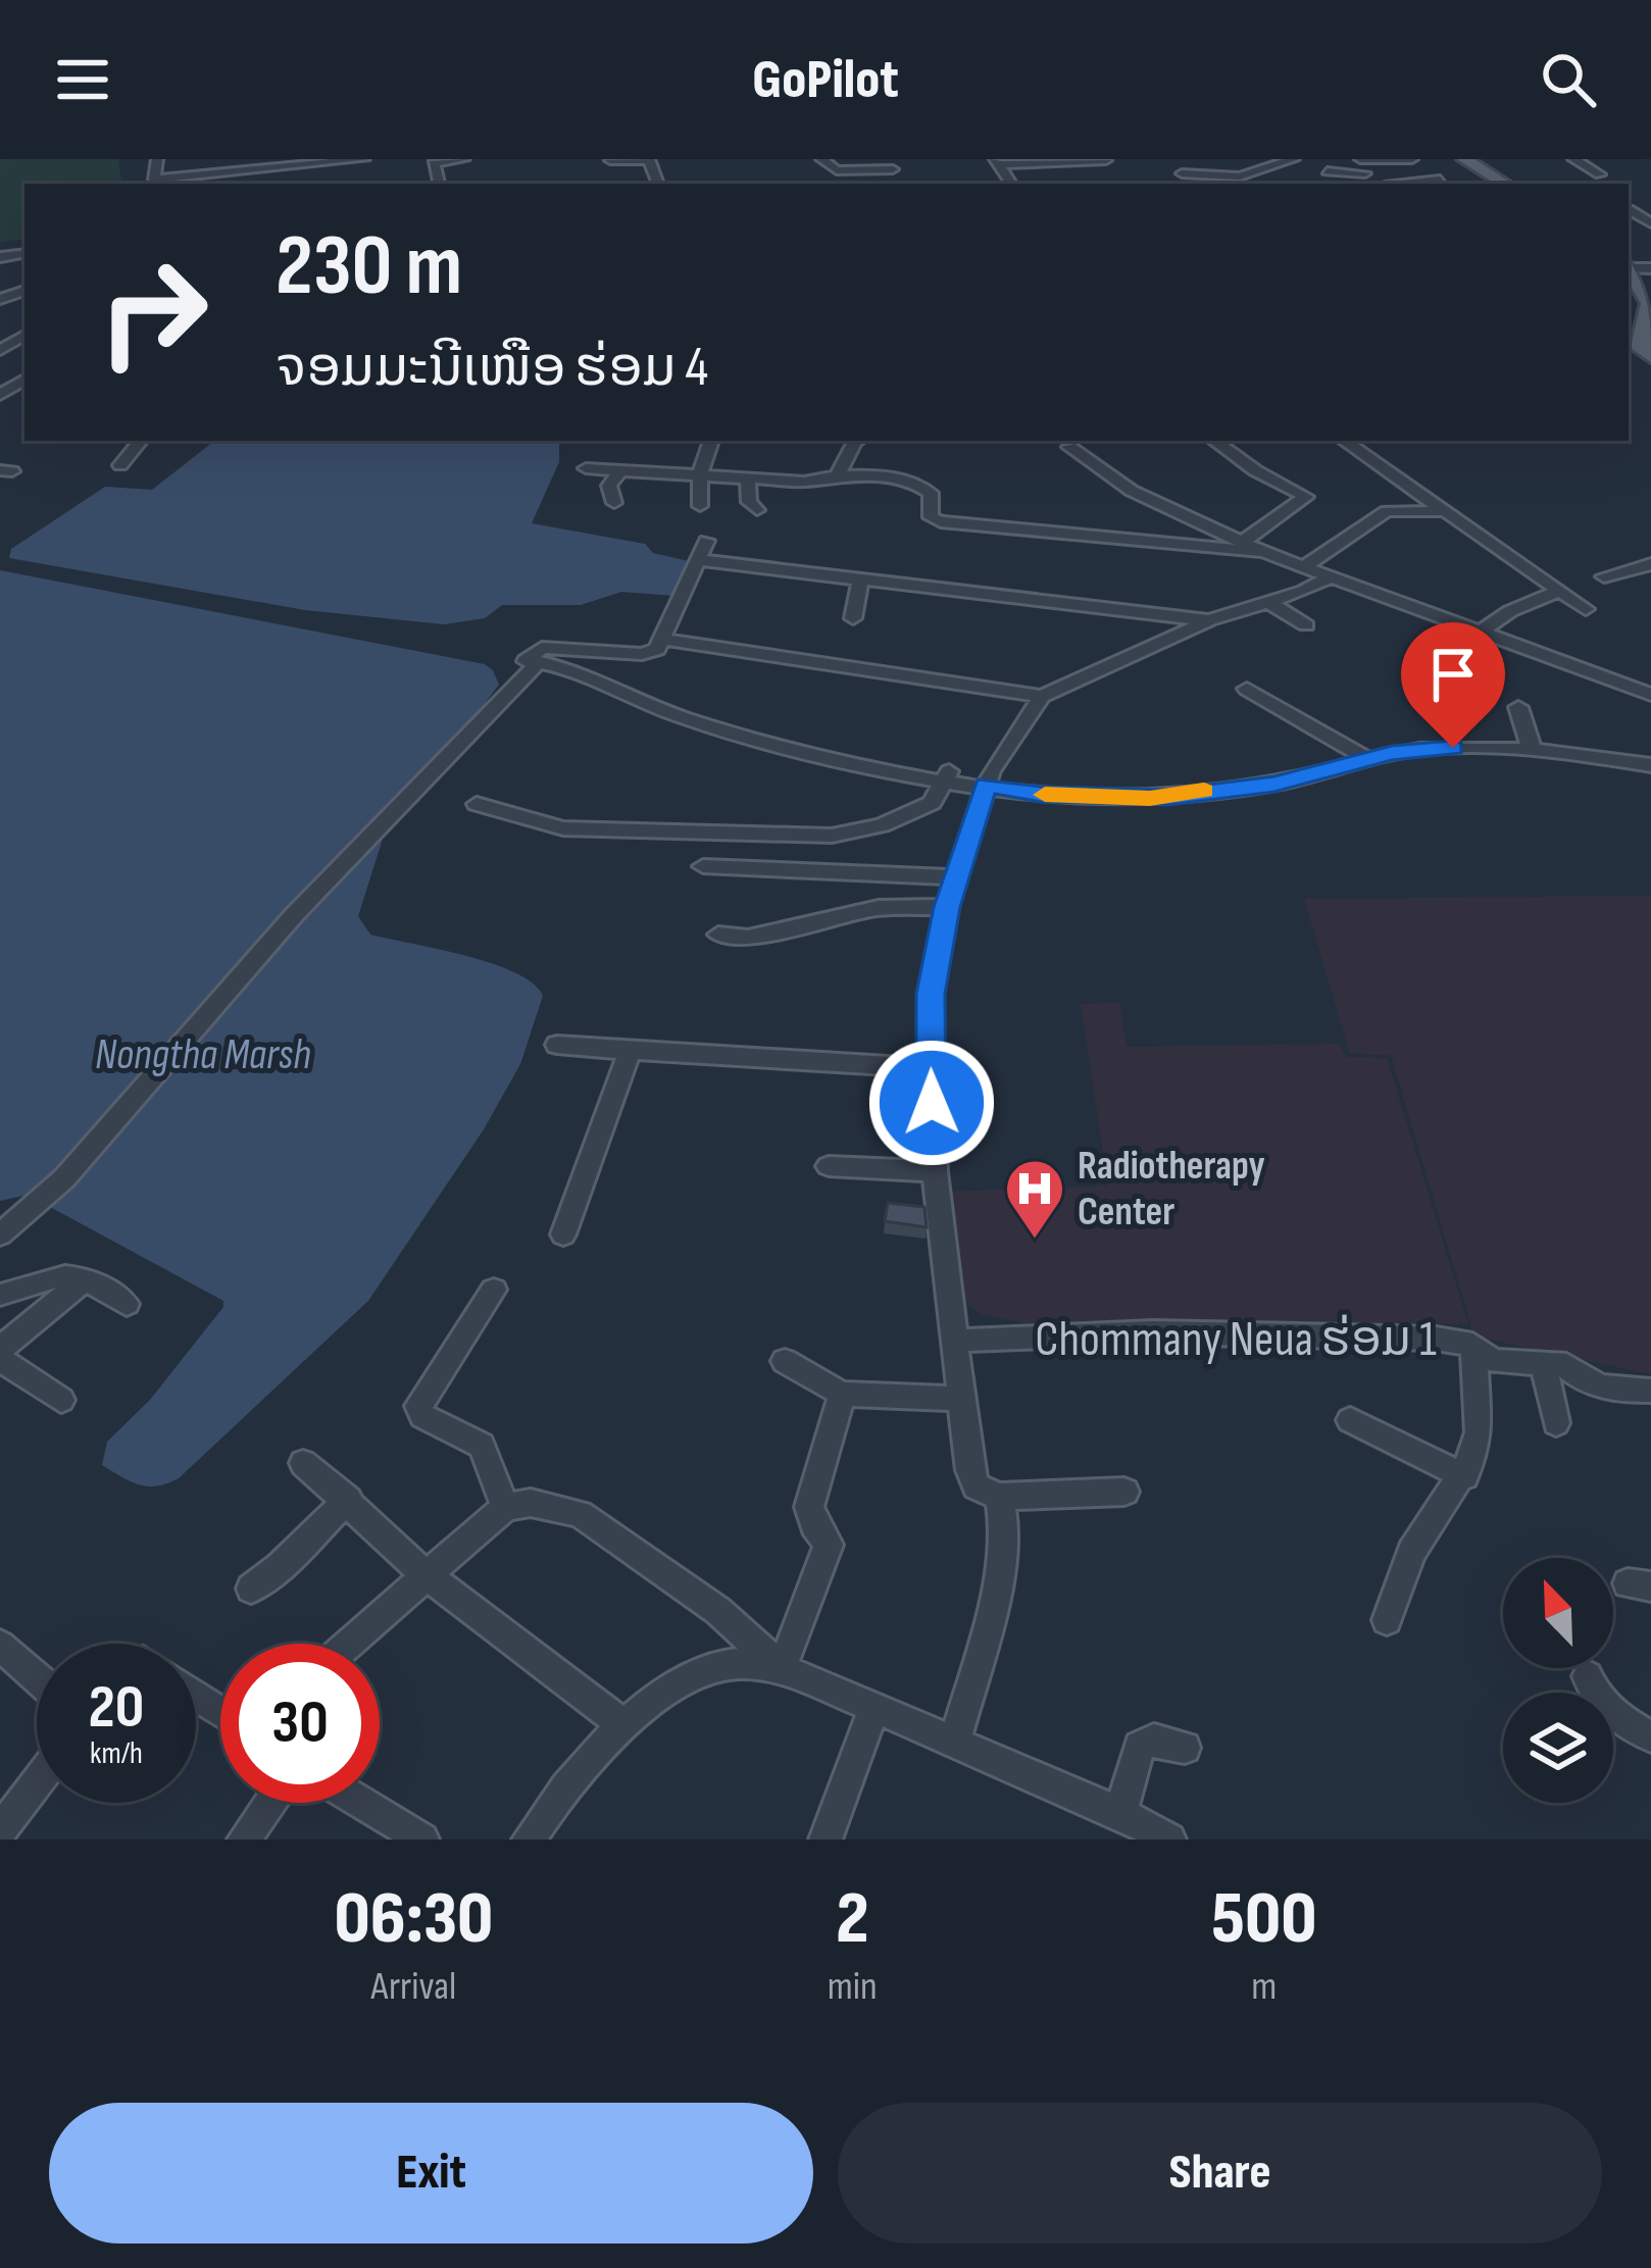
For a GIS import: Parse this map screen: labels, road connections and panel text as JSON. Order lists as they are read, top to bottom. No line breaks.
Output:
{"streets":{"street":["Chommany Neua ຮ່ອມ 1"]},"water":["Nongtha Marsh"],"places":{"hospital":["Radiotherapy Center"]},"north":"top left","page":{"header":"GoPilot","turn":["230 m","ຈອມມະນີເໜືອ ຮ່ອມ 4"],"speed":"20 km/h","limit":"30","eta":["06:30","Arrival","2","min","500","m"],"buttons":["Exit","Share"]}}
